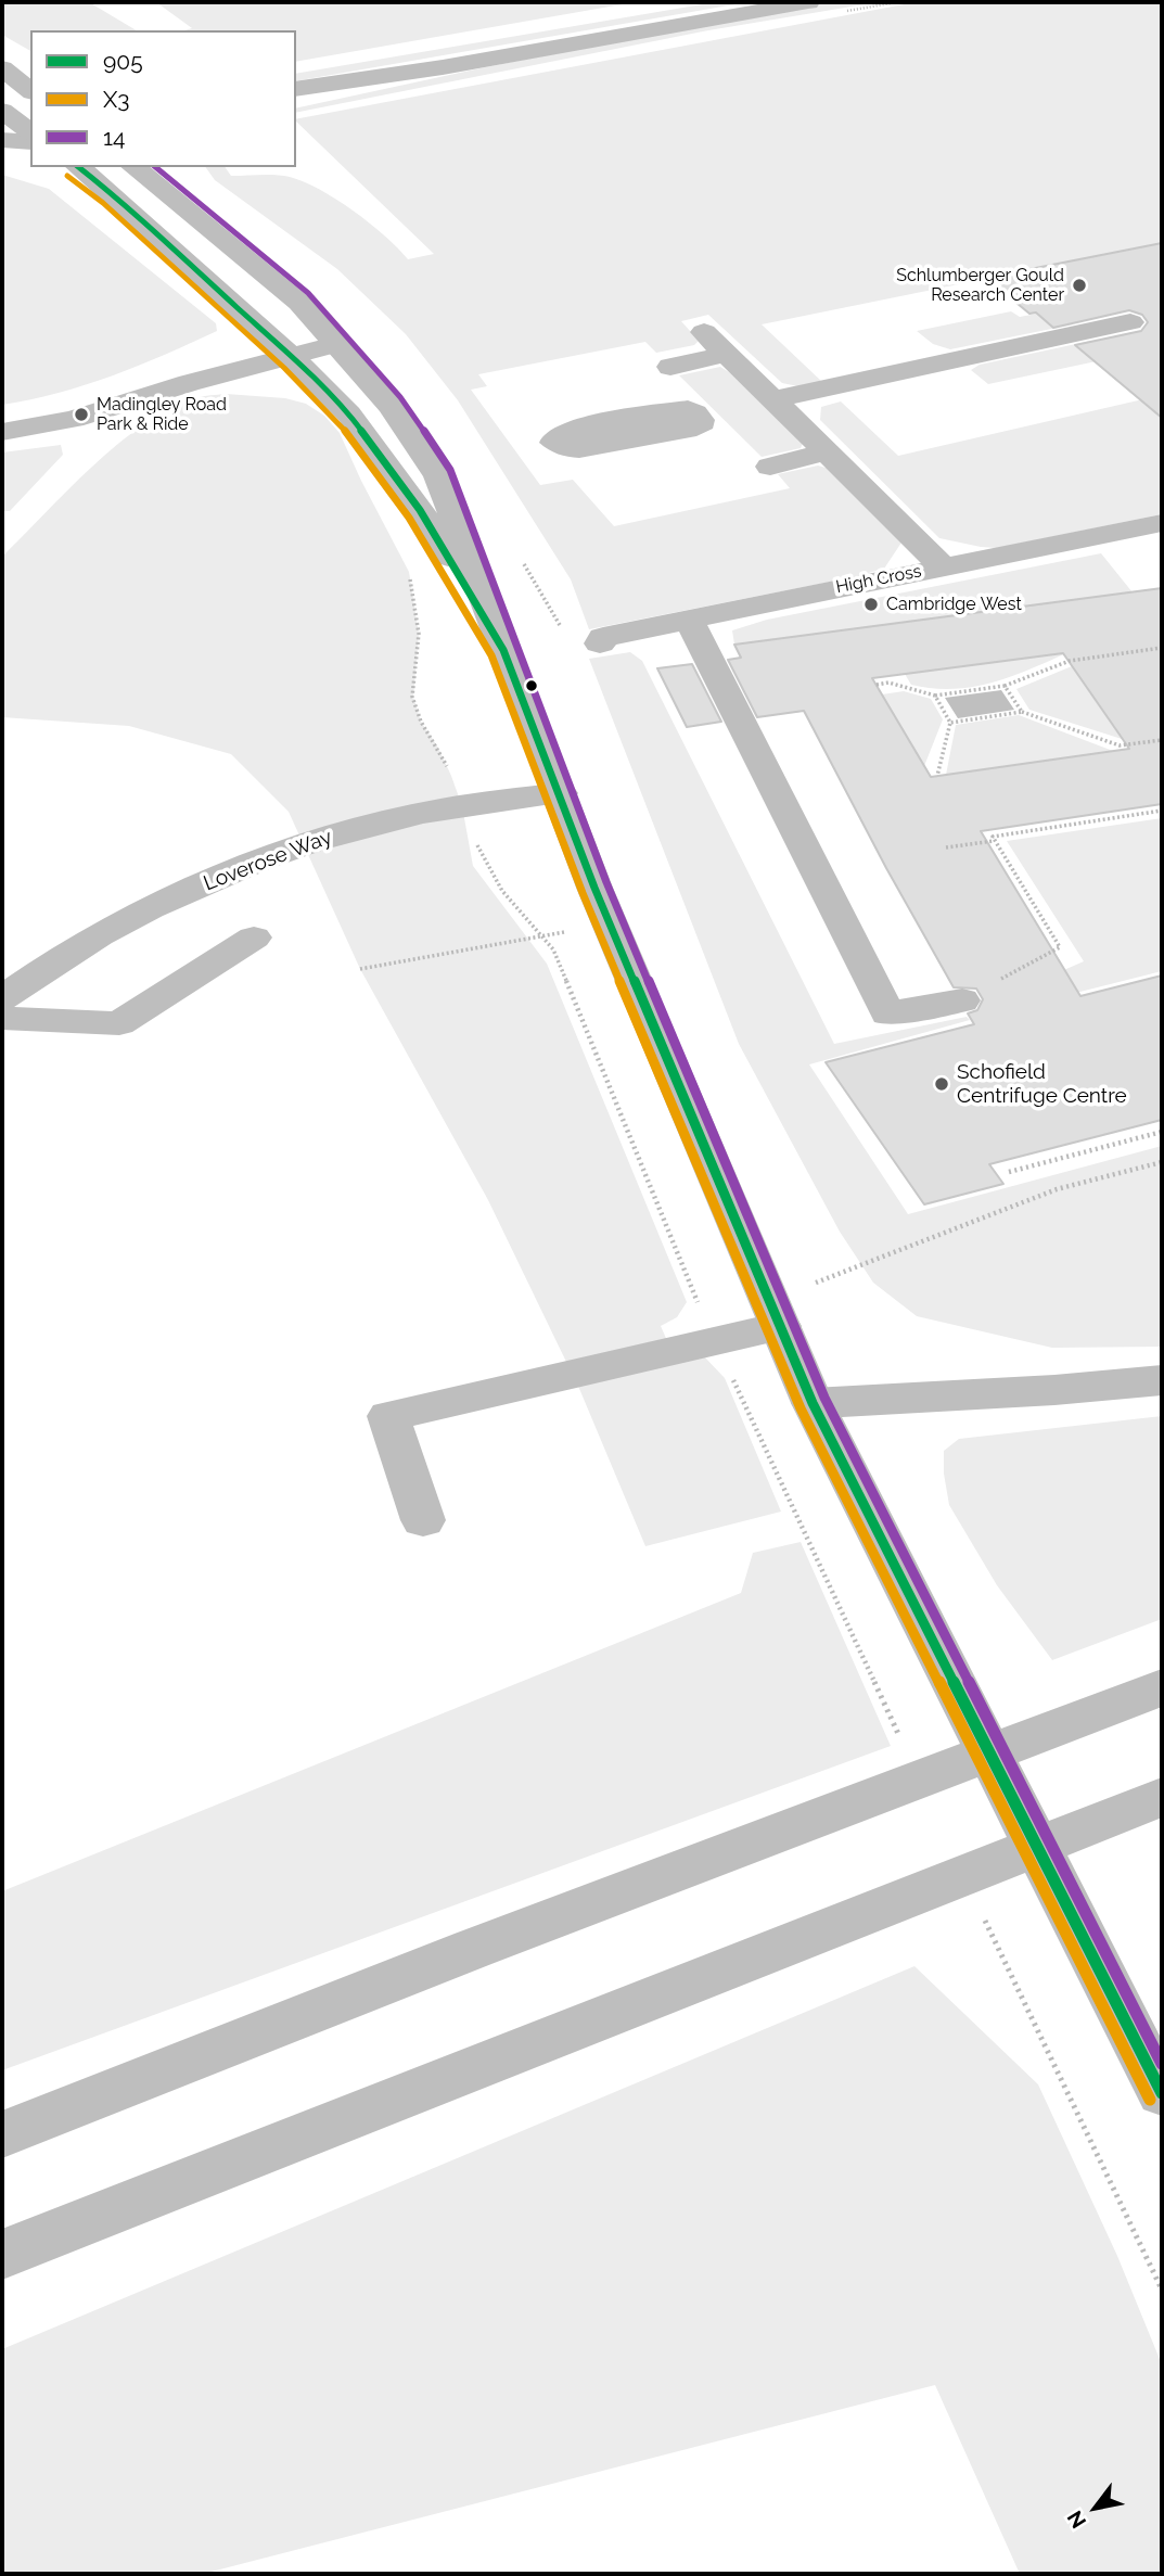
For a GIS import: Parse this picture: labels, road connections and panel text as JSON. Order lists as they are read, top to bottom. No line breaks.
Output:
{"streets":{"main road":["High Cross","Loverose Way"]},"places":["Schlumberger Gould Research Center","Madingley Road Park & Ride","Cambridge West","Schofield Centrifuge Centre"],"lines":["transit line 905","transit line 14","transit line X3"],"legend":["905","X3","14"],"north":"bottom left"}
